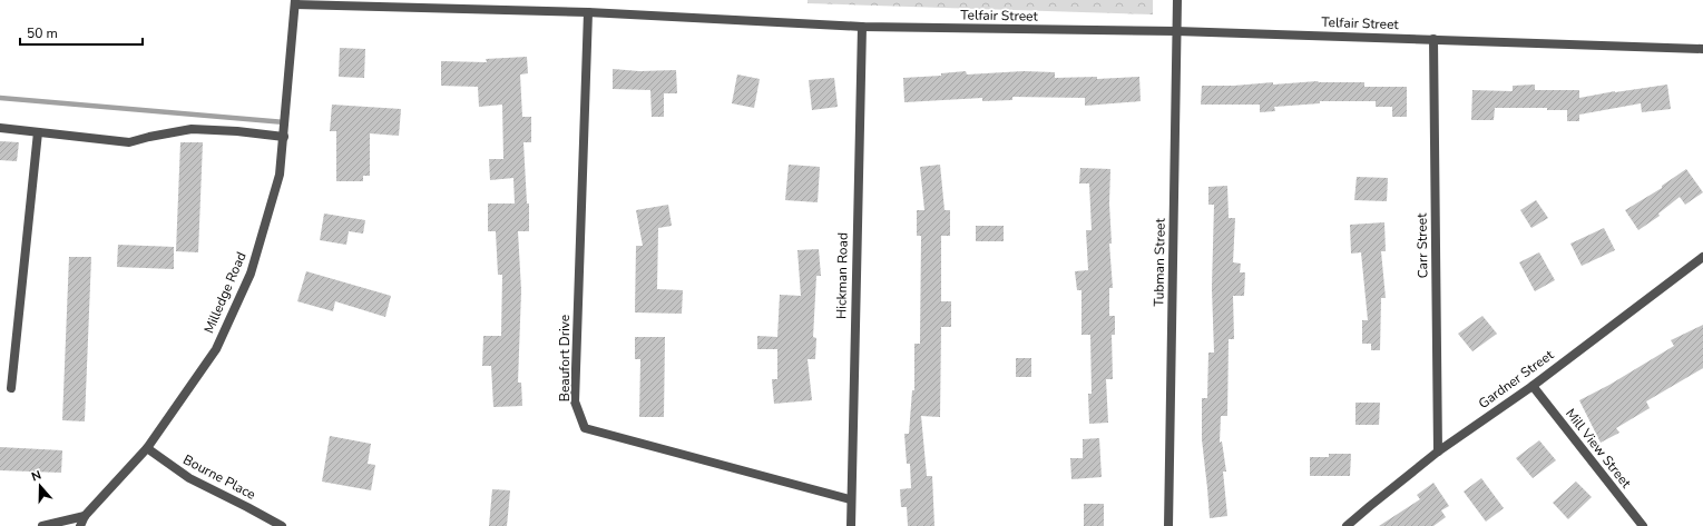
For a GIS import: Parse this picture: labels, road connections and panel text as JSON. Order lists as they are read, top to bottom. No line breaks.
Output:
{"streets":{"street":["Telfair Street","Carr Street","Tubman Street","Hickman Road","Milledge Road","Beaufort Drive","Gardner Street","Mill View Street","Bourne Place"]},"crossings":[["Telfair Street","Carr Street"],["Telfair Street","Tubman Street"],["Telfair Street","Hickman Road"],["Telfair Street","Milledge Road"],["Telfair Street","Beaufort Drive"],["Carr Street","Gardner Street"],["Hickman Road","Beaufort Drive"],["Milledge Road","Bourne Place"],["Gardner Street","Mill View Street"]],"scale_bar":"50 m","north":"top"}
